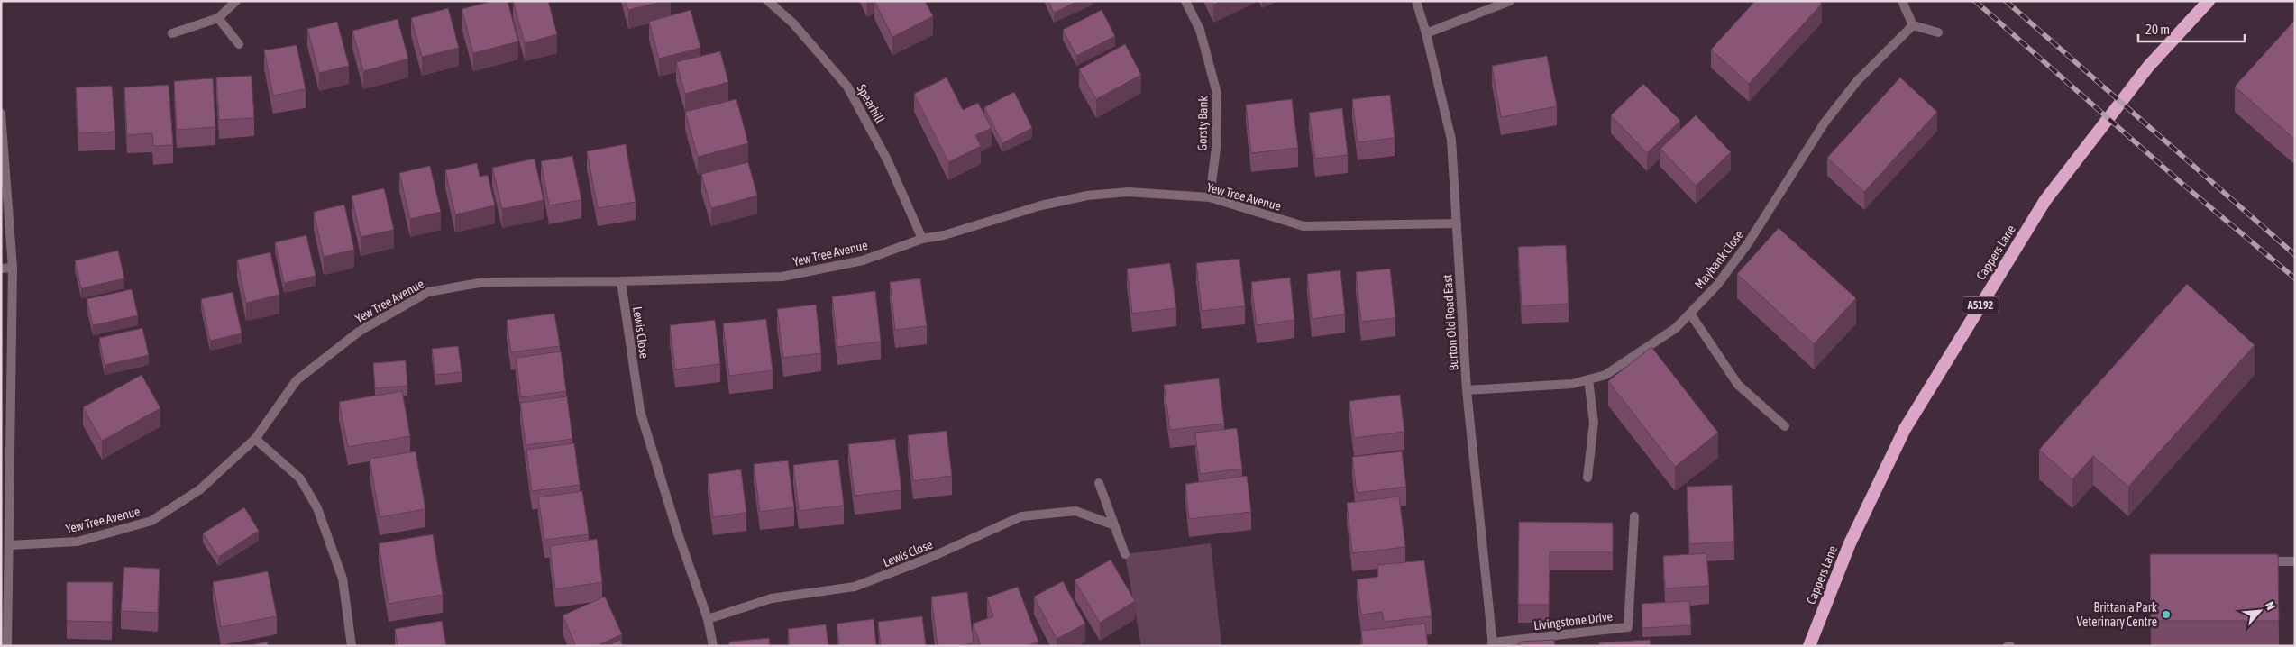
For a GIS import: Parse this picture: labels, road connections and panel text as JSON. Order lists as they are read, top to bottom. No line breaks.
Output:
{"streets":{"highway":["Cappers Lane","A5192"],"street":["Spearhill","Gorsty Bank","Yew Tree Avenue","Maybank Close","Burton Old Road East","Lewis Close","Livingstone Drive"]},"crossings":[["Spearhill","Yew Tree Avenue"],["Gorsty Bank","Yew Tree Avenue"],["Yew Tree Avenue","Burton Old Road East"],["Yew Tree Avenue","Lewis Close"],["Maybank Close","Burton Old Road East"],["Burton Old Road East","Livingstone Drive"]],"places":["Brittania Park Veterinary Centre"],"scale_bar":"20 m","north":"top right"}
